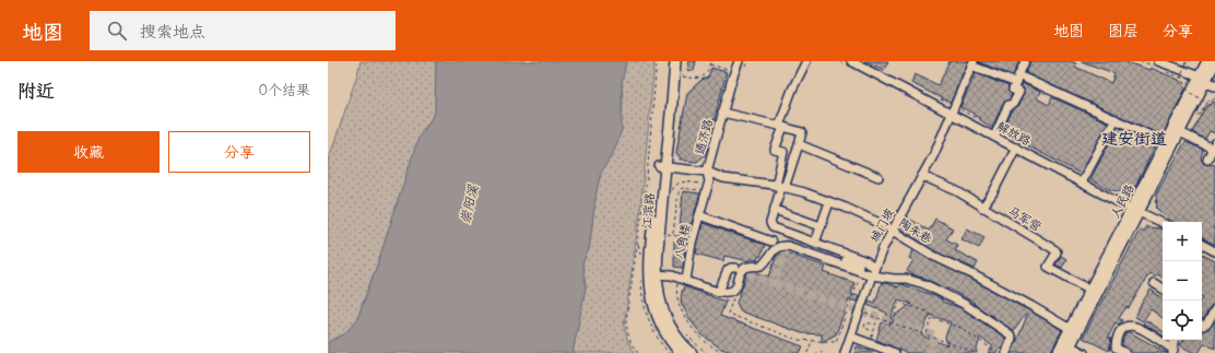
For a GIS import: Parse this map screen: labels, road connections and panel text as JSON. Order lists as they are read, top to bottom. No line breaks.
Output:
{"streets":{"main road":["人民路","江滨路"],"street":["解放路","通济路","马军营","城门坡","陶朱巷","八角楼"]},"crossings":[["解放路","人民路"],["解放路","城门坡"],["通济路","江滨路"],["通济路","陶朱巷"],["通济路","八角楼"],["人民路","马军营"],["人民路","陶朱巷"],["江滨路","八角楼"],["马军营","城门坡"],["城门坡","陶朱巷"],["陶朱巷","八角楼"]],"districts":["建安街道"],"water":["崇阳溪"],"page":{"header":"地图","search":"搜索地点","nav":["地图","图层","分享"],"heading":["附近","0个结果"],"buttons":["收藏","分享"],"map_buttons":["+","−"]}}
